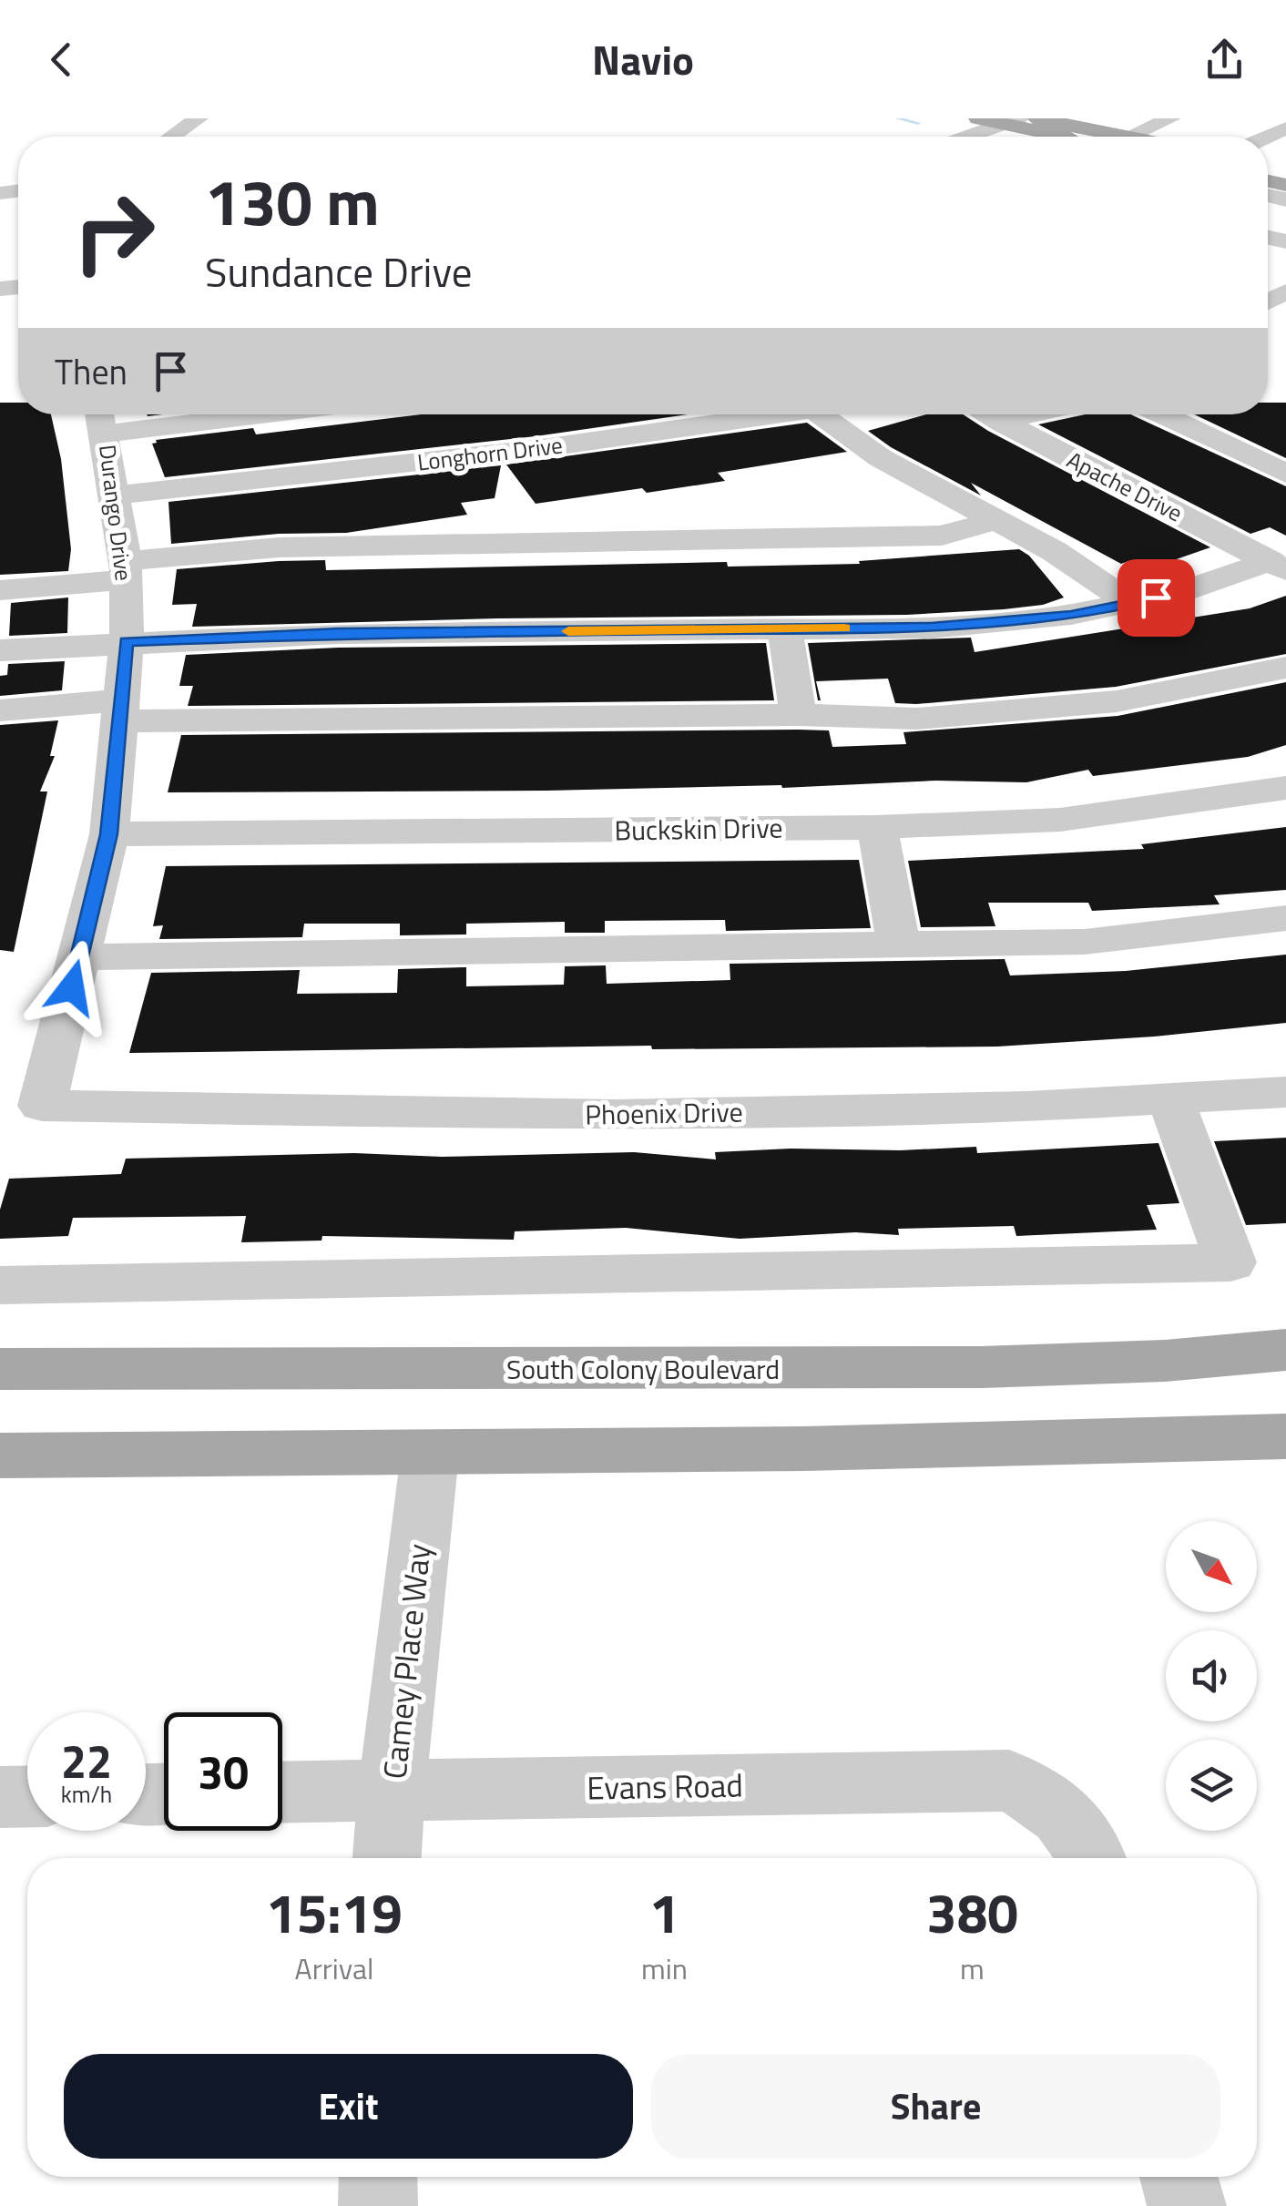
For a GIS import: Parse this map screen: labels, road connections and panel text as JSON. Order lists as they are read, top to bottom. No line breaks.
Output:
{"streets":{"main road":["South Colony Boulevard"],"street":["Longhorn Drive","Apache Drive","Durango Drive","Buckskin Drive","Phoenix Drive","Camey Place Way","Evans Road"]},"crossings":[["Longhorn Drive","Durango Drive"],["Durango Drive","Buckskin Drive"],["Durango Drive","Phoenix Drive"],["Camey Place Way","Evans Road"]],"north":"bottom right","page":{"header":"Navio","turn":["130 m","Sundance Drive"],"then":"Then","speed":"22 km/h","limit":"30","eta":["15:19","Arrival","1","min","380","m"],"buttons":["Exit","Share"]}}
